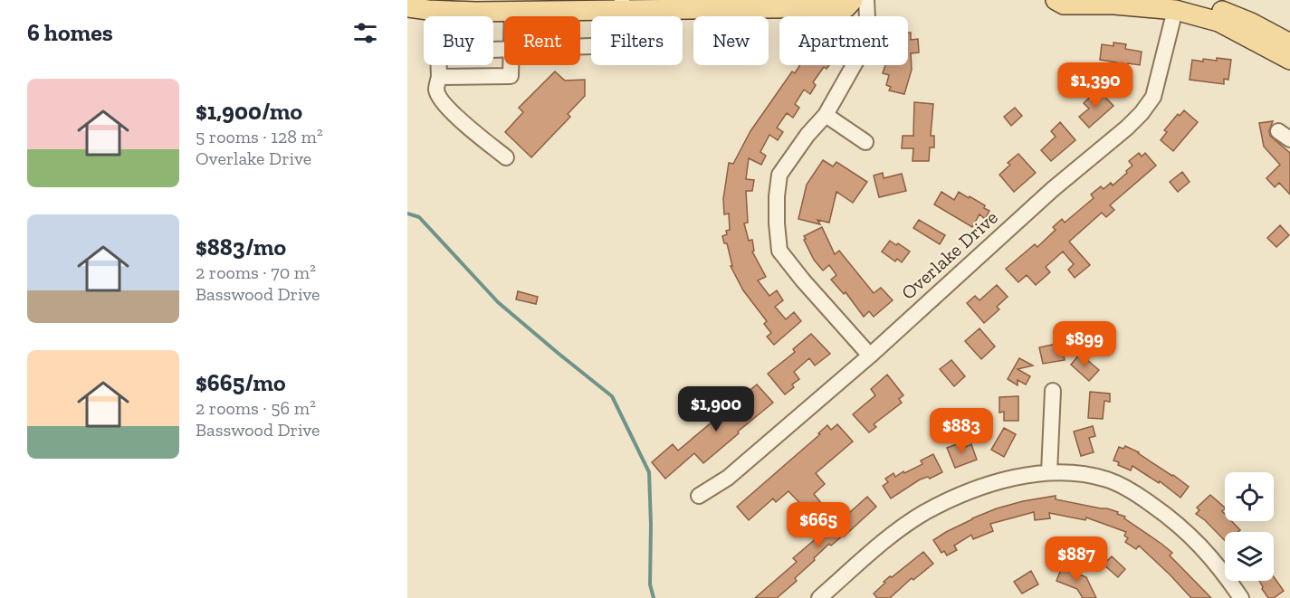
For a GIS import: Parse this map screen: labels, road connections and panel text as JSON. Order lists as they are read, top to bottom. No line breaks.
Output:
{"streets":{"street":["Overlake Drive"]},"page":{"heading":"6 homes","chip":["Buy","Rent","Filters","New","Apartment"],"price":["$1,390","$899","$1,900","$883","$665","$887"],"list":[{"name":"$1,900/mo","note":"5 rooms · 128 m² · Overlake Drive"},{"name":"$883/mo","note":"2 rooms · 70 m² · Basswood Drive"},{"name":"$665/mo","note":"2 rooms · 56 m² · Basswood Drive"}]}}
